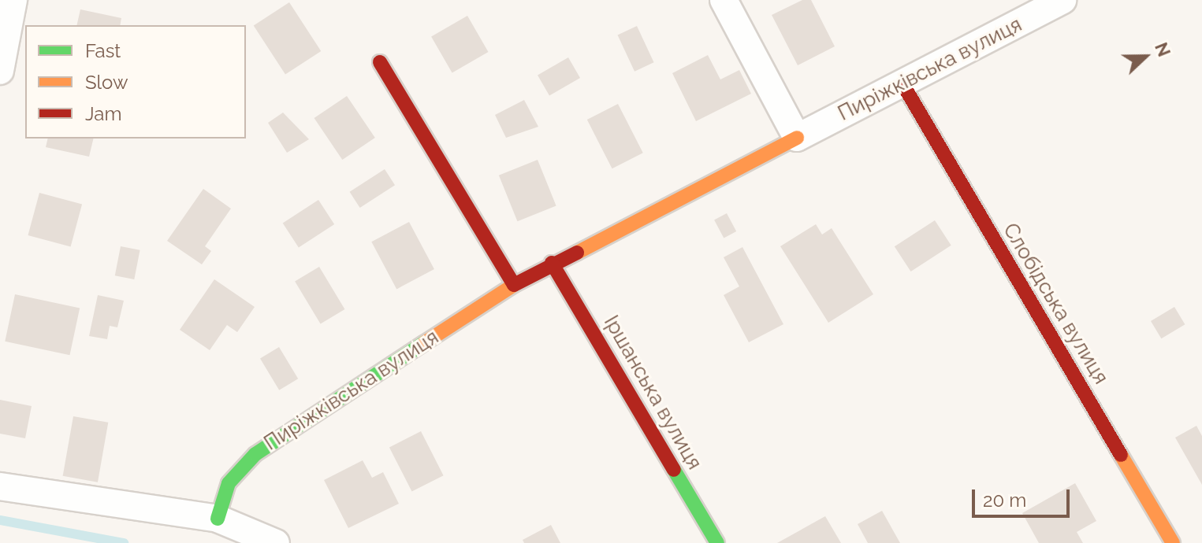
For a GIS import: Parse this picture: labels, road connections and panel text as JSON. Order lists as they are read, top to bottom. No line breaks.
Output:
{"streets":{"street":["Пиріжківська вулиця","Слобідська вулиця","Іршанська вулиця"]},"crossings":[["Пиріжківська вулиця","Слобідська вулиця"],["Пиріжківська вулиця","Іршанська вулиця"]],"legend":["Fast","Slow","Jam"],"scale_bar":"20 m","north":"right"}
